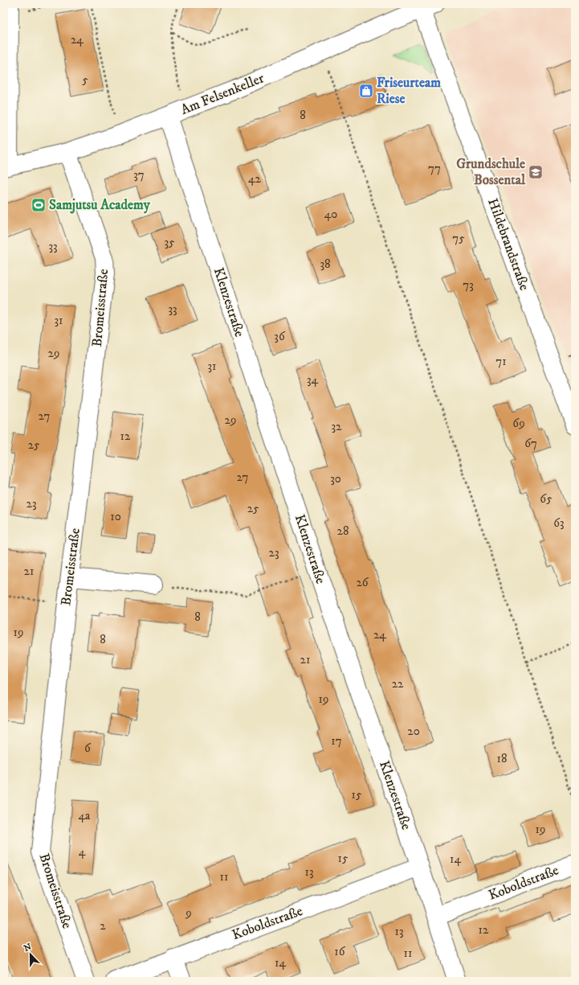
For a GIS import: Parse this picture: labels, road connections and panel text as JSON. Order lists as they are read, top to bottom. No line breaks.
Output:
{"streets":{"street":["Am Felsenkeller","Hildebrandstraße","Klenzestraße","Bromeisstraße","Koboldstraße"]},"crossings":[["Am Felsenkeller","Hildebrandstraße"],["Am Felsenkeller","Klenzestraße"],["Am Felsenkeller","Bromeisstraße"],["Klenzestraße","Koboldstraße"]],"places":{"shop":["Friseurteam Riese"],"school or university":["Grundschule Bossental"],"sports":["Samjutsu Academy"]},"house_numbers":["24","5","8","77","37","42","40","75","35","33","38","73","33","31","36","29","71","31","34","27","29","69","32","12","67","25","27","30","65","23","25","10","63","28","23","21","26","8","19","24","8","21","22","19","20","17","6","18","15","4a","19","4","15","14","13","11","9","2","12","13","16","11","14"],"north":"top"}
